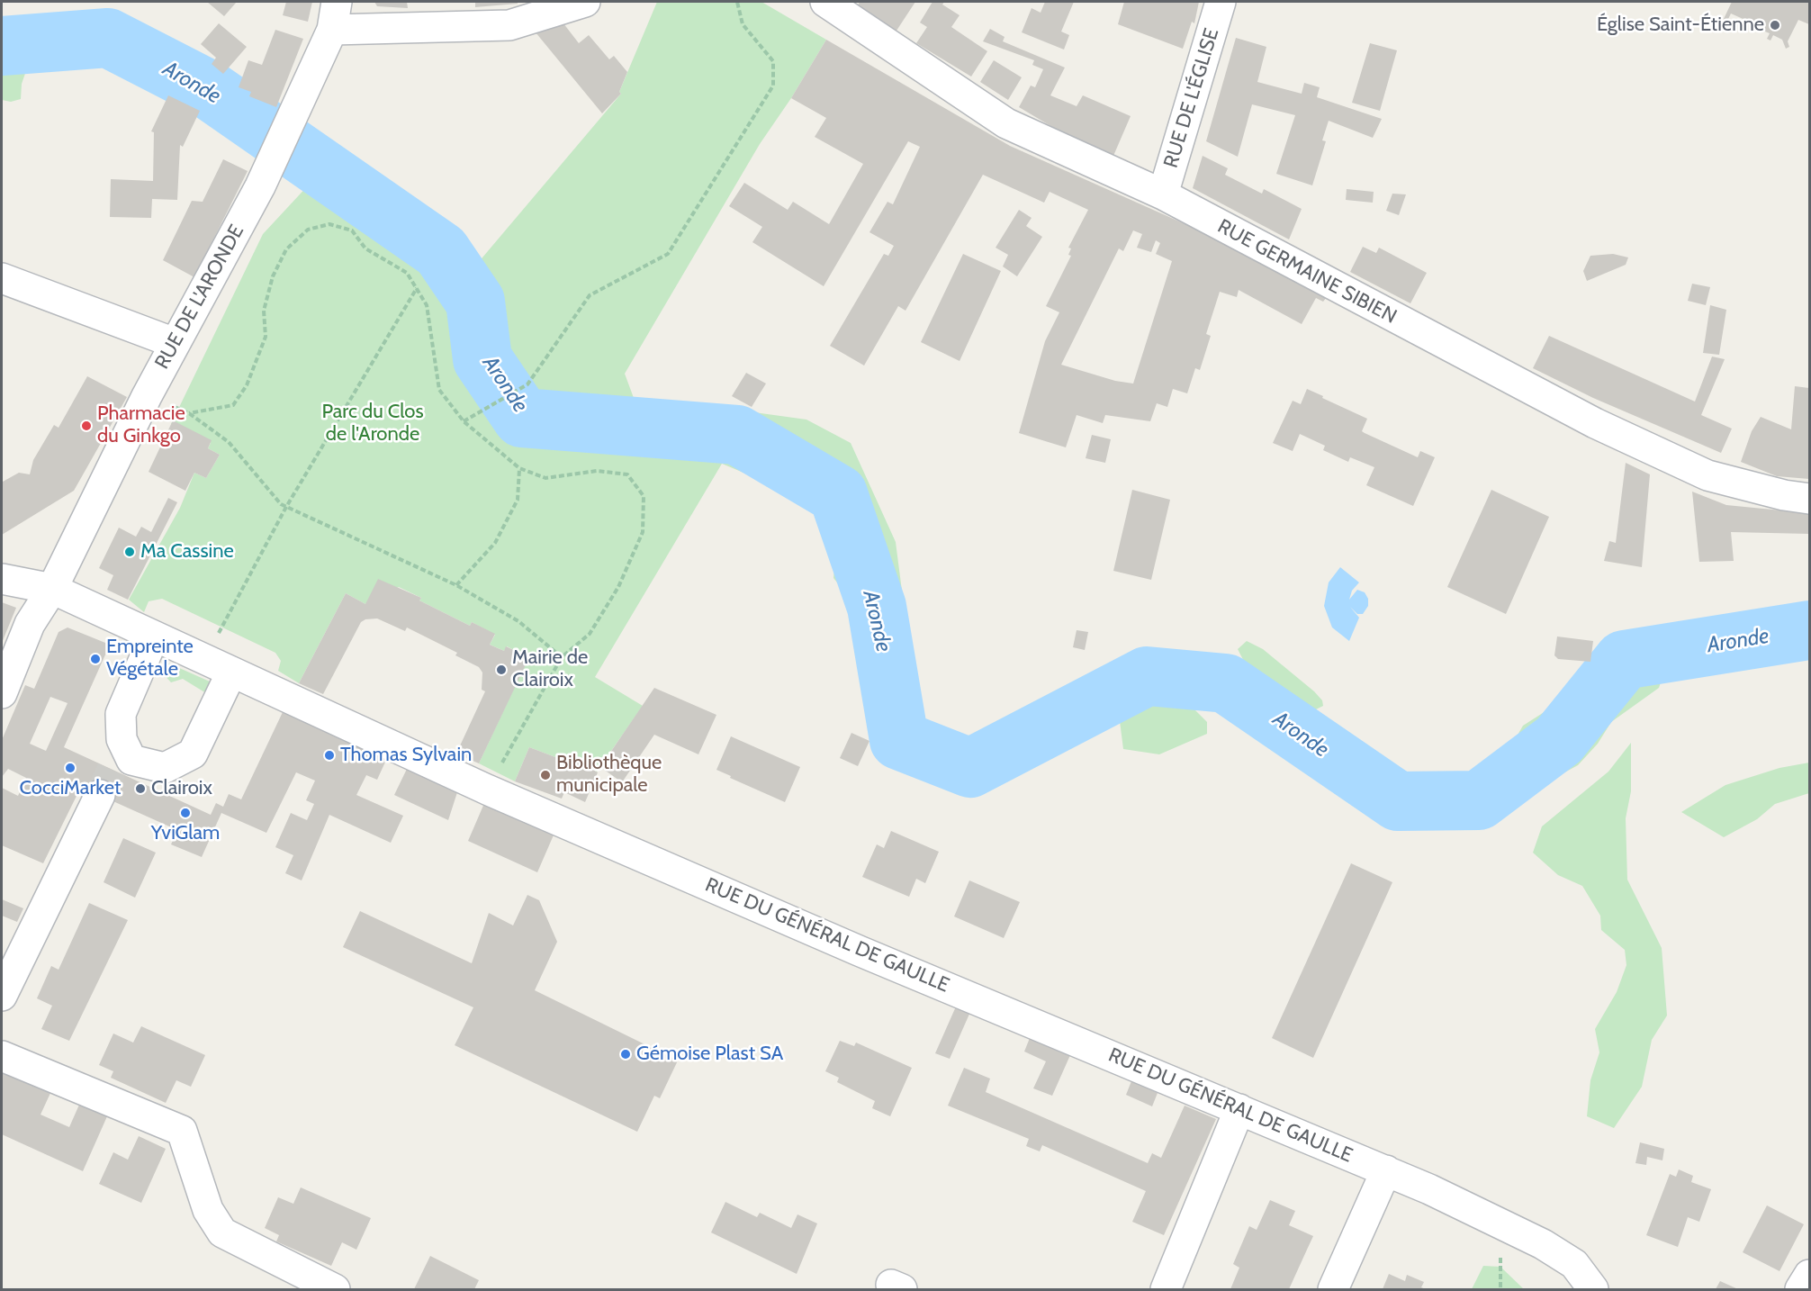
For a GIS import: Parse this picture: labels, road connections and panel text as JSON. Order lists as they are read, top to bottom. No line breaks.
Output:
{"streets":{"street":["RUE DE L'ÉGLISE","RUE GERMAINE SIBIEN","RUE DE L'ARONDE","RUE DU GÉNÉRAL DE GAULLE"]},"crossings":[["RUE DE L'ÉGLISE","RUE GERMAINE SIBIEN"],["RUE DE L'ARONDE","RUE DU GÉNÉRAL DE GAULLE"]],"water":["Aronde"],"parks":["Parc du Clos de l'Aronde"],"places":["Église Saint-Étienne","Pharmacie du Ginkgo","Ma Cassine","Empreinte Végétale","Mairie de Clairoix","Thomas Sylvain","CocciMarket","Bibliothèque municipale","Clairoix","YviGlam","Gémoise Plast SA"]}
